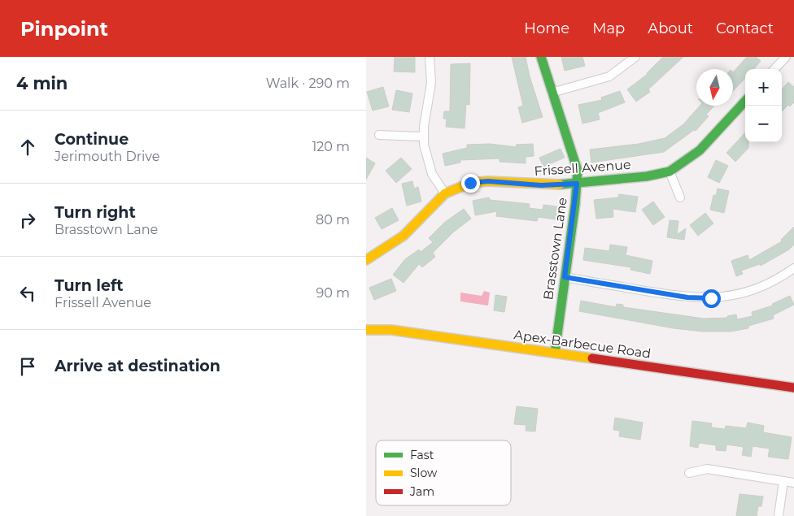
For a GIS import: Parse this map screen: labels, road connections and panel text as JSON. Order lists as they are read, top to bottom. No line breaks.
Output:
{"streets":{"street":["Frissell Avenue","Brasstown Lane","Apex-Barbecue Road"]},"crossings":[["Frissell Avenue","Brasstown Lane"],["Brasstown Lane","Apex-Barbecue Road"]],"legend":["Fast","Slow","Jam"],"north":"bottom","page":{"header":"Pinpoint","nav":["Home","Map","About","Contact"],"heading":["4 min","Walk · 290 m"],"map_buttons":["+","−"],"list":[["Continue","Jerimouth Drive","120 m"],["Turn right","Brasstown Lane","80 m"],["Turn left","Frissell Avenue","90 m"],"Arrive at destination"]}}
